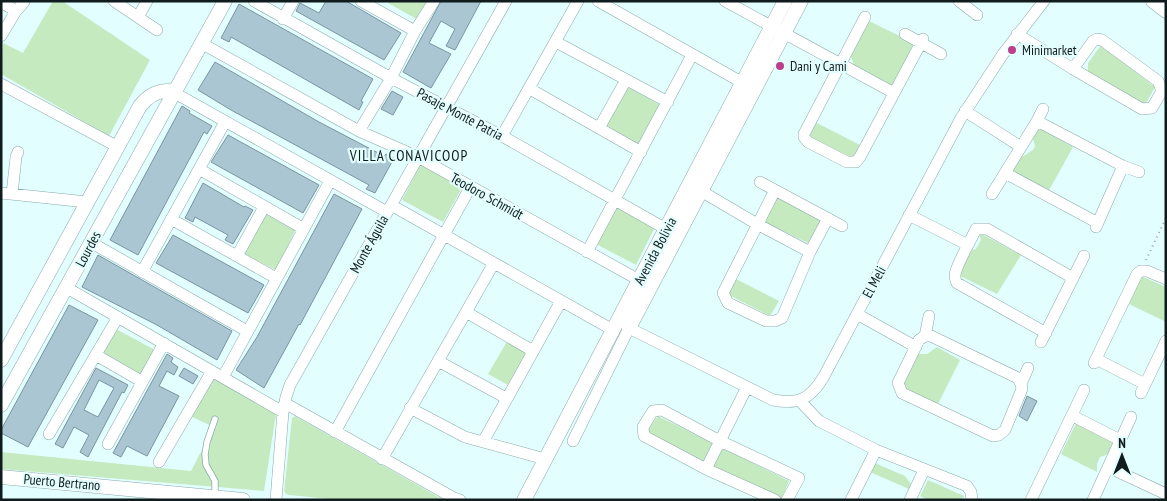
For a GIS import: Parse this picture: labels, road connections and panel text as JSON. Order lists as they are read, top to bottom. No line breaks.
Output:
{"streets":{"street":["Pasaje Monte Patria","Teodoro Schmidt","Monte Águila","Lourdes","Avenida Bolivia","El Meli","Puerto Bertrano"]},"crossings":[["Pasaje Monte Patria","Monte Águila"],["Pasaje Monte Patria","Avenida Bolivia"],["Teodoro Schmidt","Monte Águila"],["Teodoro Schmidt","Lourdes"],["Teodoro Schmidt","Avenida Bolivia"]],"districts":["VILLA CONAVICOOP"],"places":["Minimarket","Dani y Cami"],"north":"top"}
